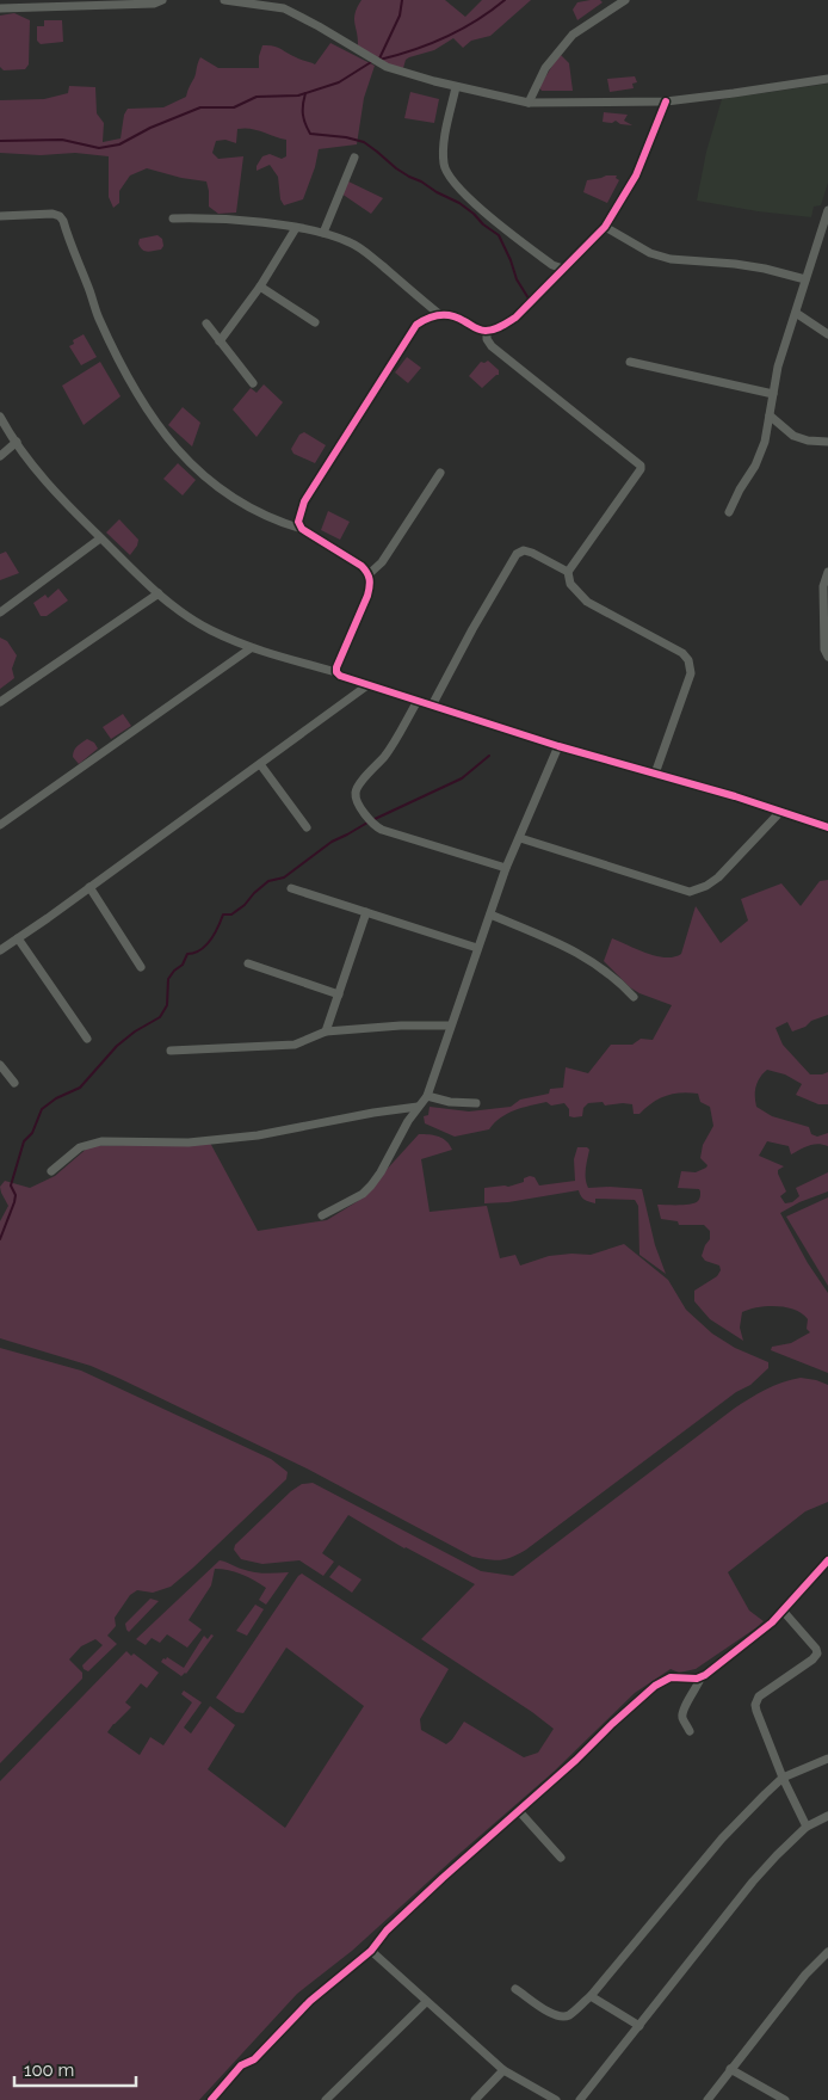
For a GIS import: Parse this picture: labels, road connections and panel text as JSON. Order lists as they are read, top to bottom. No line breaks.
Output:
{"scale_bar":"100 m"}
